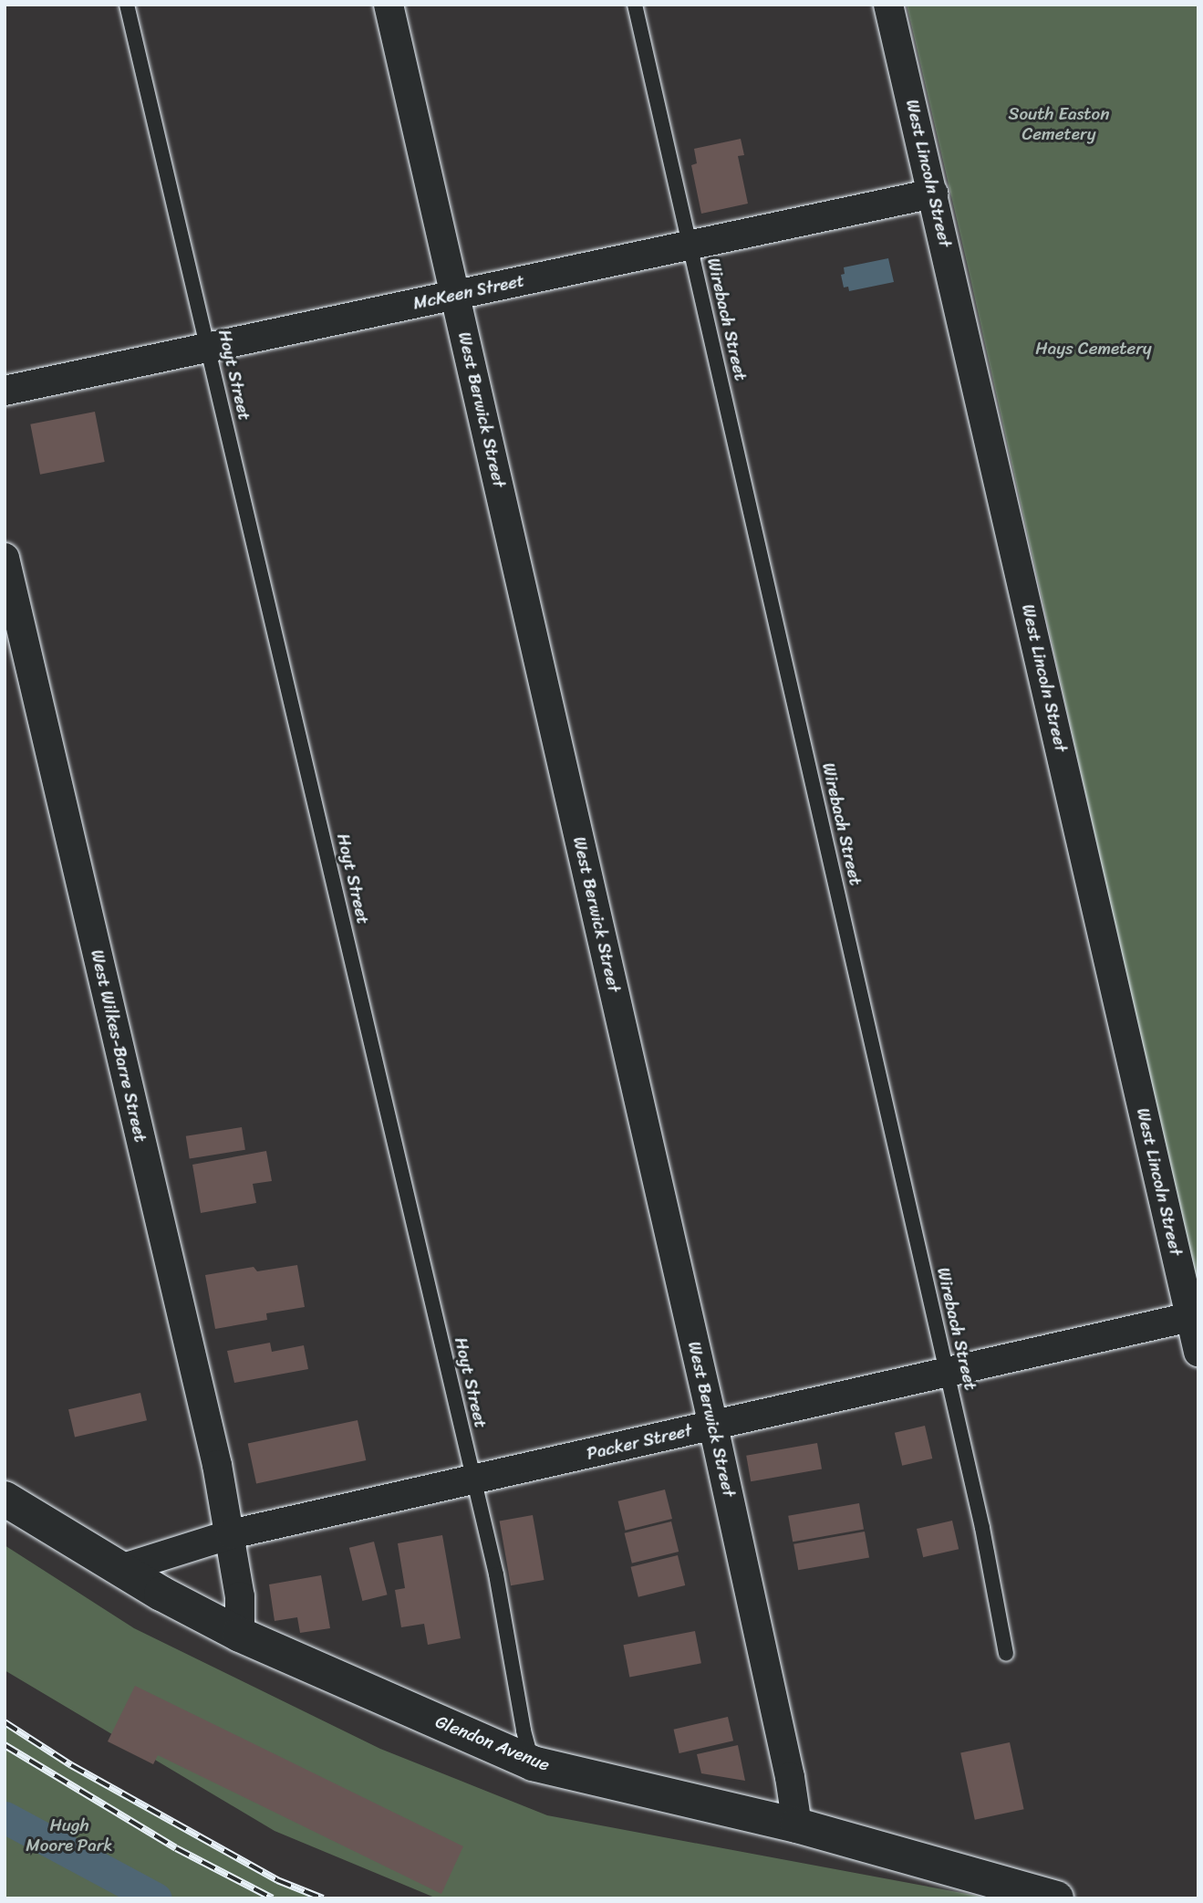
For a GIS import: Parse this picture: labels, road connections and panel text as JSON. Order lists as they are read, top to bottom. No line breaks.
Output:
{"streets":{"street":["West Lincoln Street","McKeen Street","West Berwick Street","West Wilkes-Barre Street","Packer Street","Glendon Avenue"],"lane":["Wirebach Street","Hoyt Street"]},"crossings":[["West Lincoln Street","McKeen Street"],["West Lincoln Street","Packer Street"],["McKeen Street","Wirebach Street"],["McKeen Street","Hoyt Street"],["McKeen Street","West Berwick Street"],["Wirebach Street","Packer Street"],["Hoyt Street","Packer Street"],["Hoyt Street","Glendon Avenue"],["West Berwick Street","Packer Street"],["West Berwick Street","Glendon Avenue"],["West Wilkes-Barre Street","Packer Street"],["West Wilkes-Barre Street","Glendon Avenue"],["Packer Street","Glendon Avenue"]],"parks":["South Easton Cemetery","Hays Cemetery","Hugh Moore Park"]}
